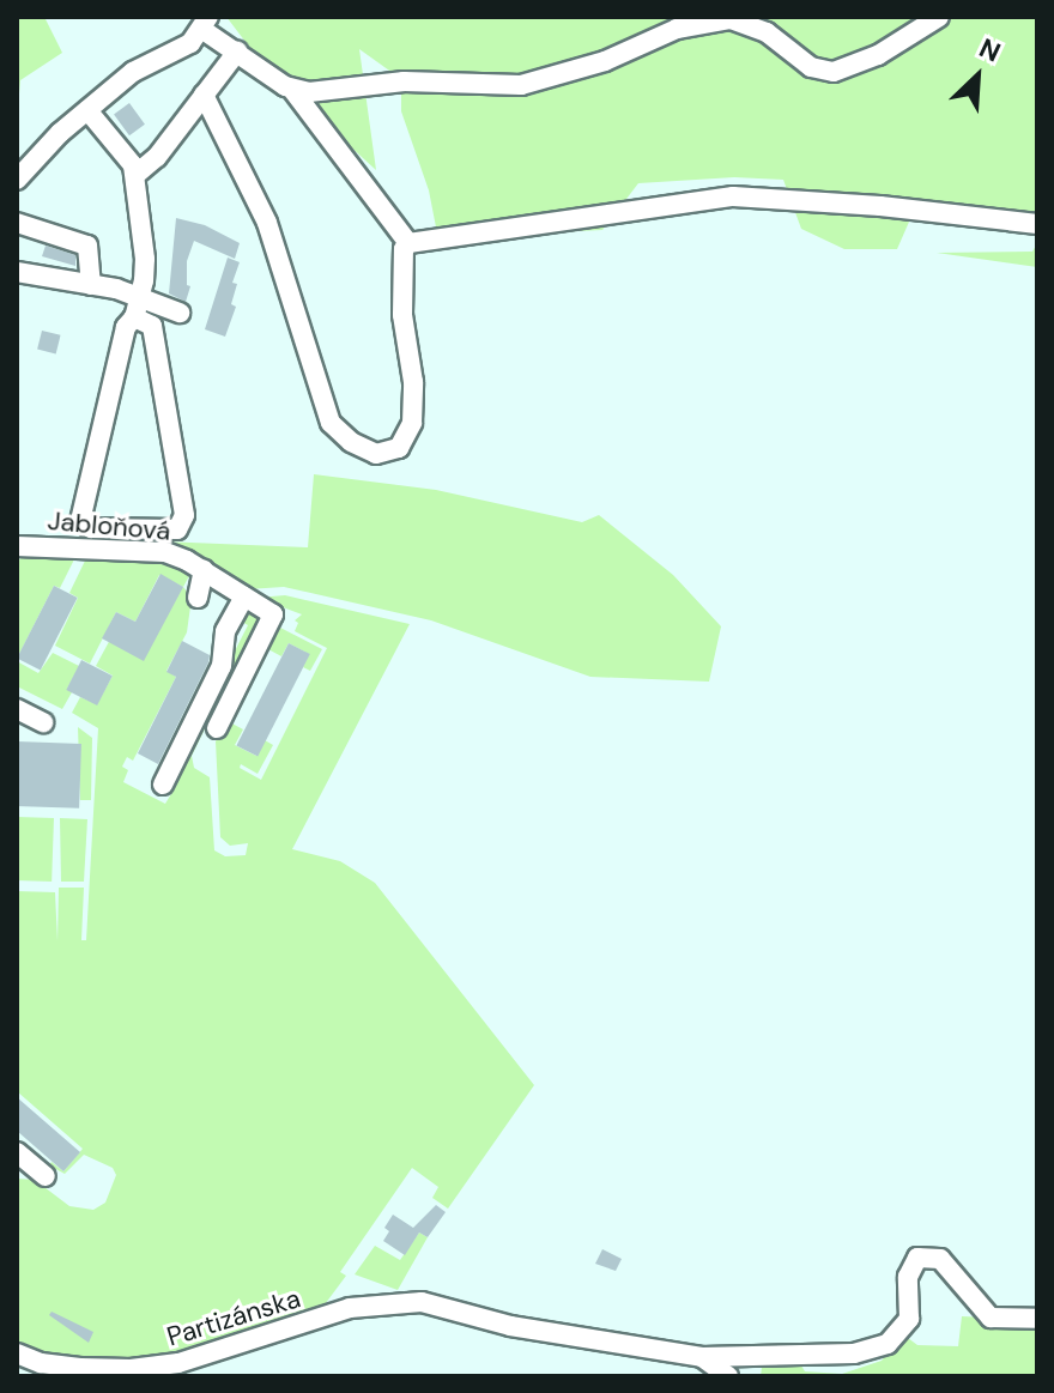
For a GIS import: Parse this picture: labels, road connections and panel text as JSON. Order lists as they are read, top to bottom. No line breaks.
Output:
{"streets":{"street":["Jabloňová","Partizánska"]},"north":"top right"}
